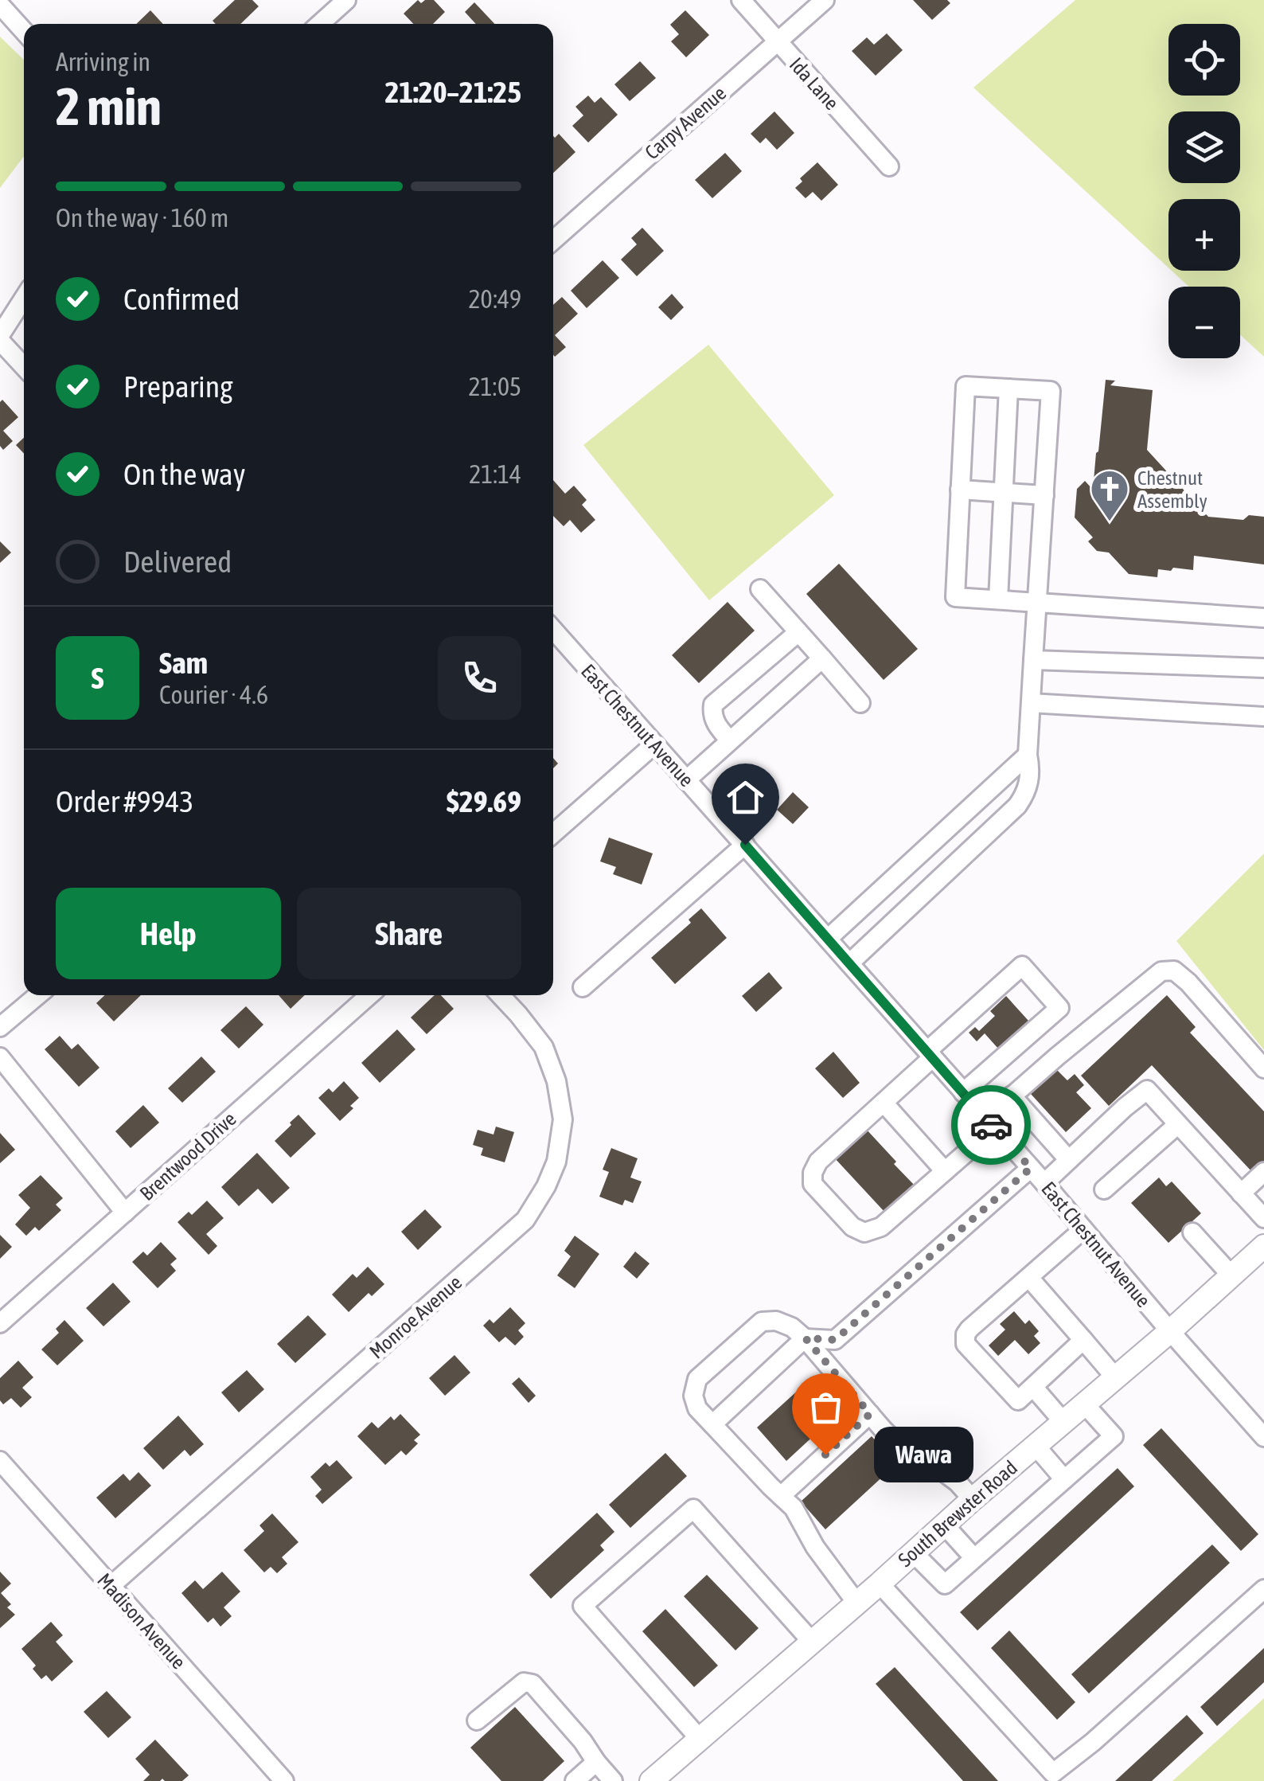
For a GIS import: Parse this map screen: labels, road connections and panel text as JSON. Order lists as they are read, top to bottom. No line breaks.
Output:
{"streets":{"main road":["South Brewster Road"],"street":["Ida Lane","Carpy Avenue","East Chestnut Avenue","Brentwood Drive","Monroe Avenue","Madison Avenue"]},"crossings":[["Ida Lane","Carpy Avenue"],["East Chestnut Avenue","South Brewster Road"],["Monroe Avenue","Madison Avenue"]],"places":{"church":["Chestnut Assembly"],"other":["Wawa"]},"page":{"map_buttons":["+","−"],"heading":["2 min","Arriving in","21:20–21:25"],"panel":["Sam","Courier · 4.6","Order #9943","$29.69"],"bar":"On the way · 160 m","list":[["Confirmed","20:49"],["Preparing","21:05"],["On the way","21:14"],"Delivered"],"round":"S","buttons":["Help","Share"],"bubble":"Wawa"}}
